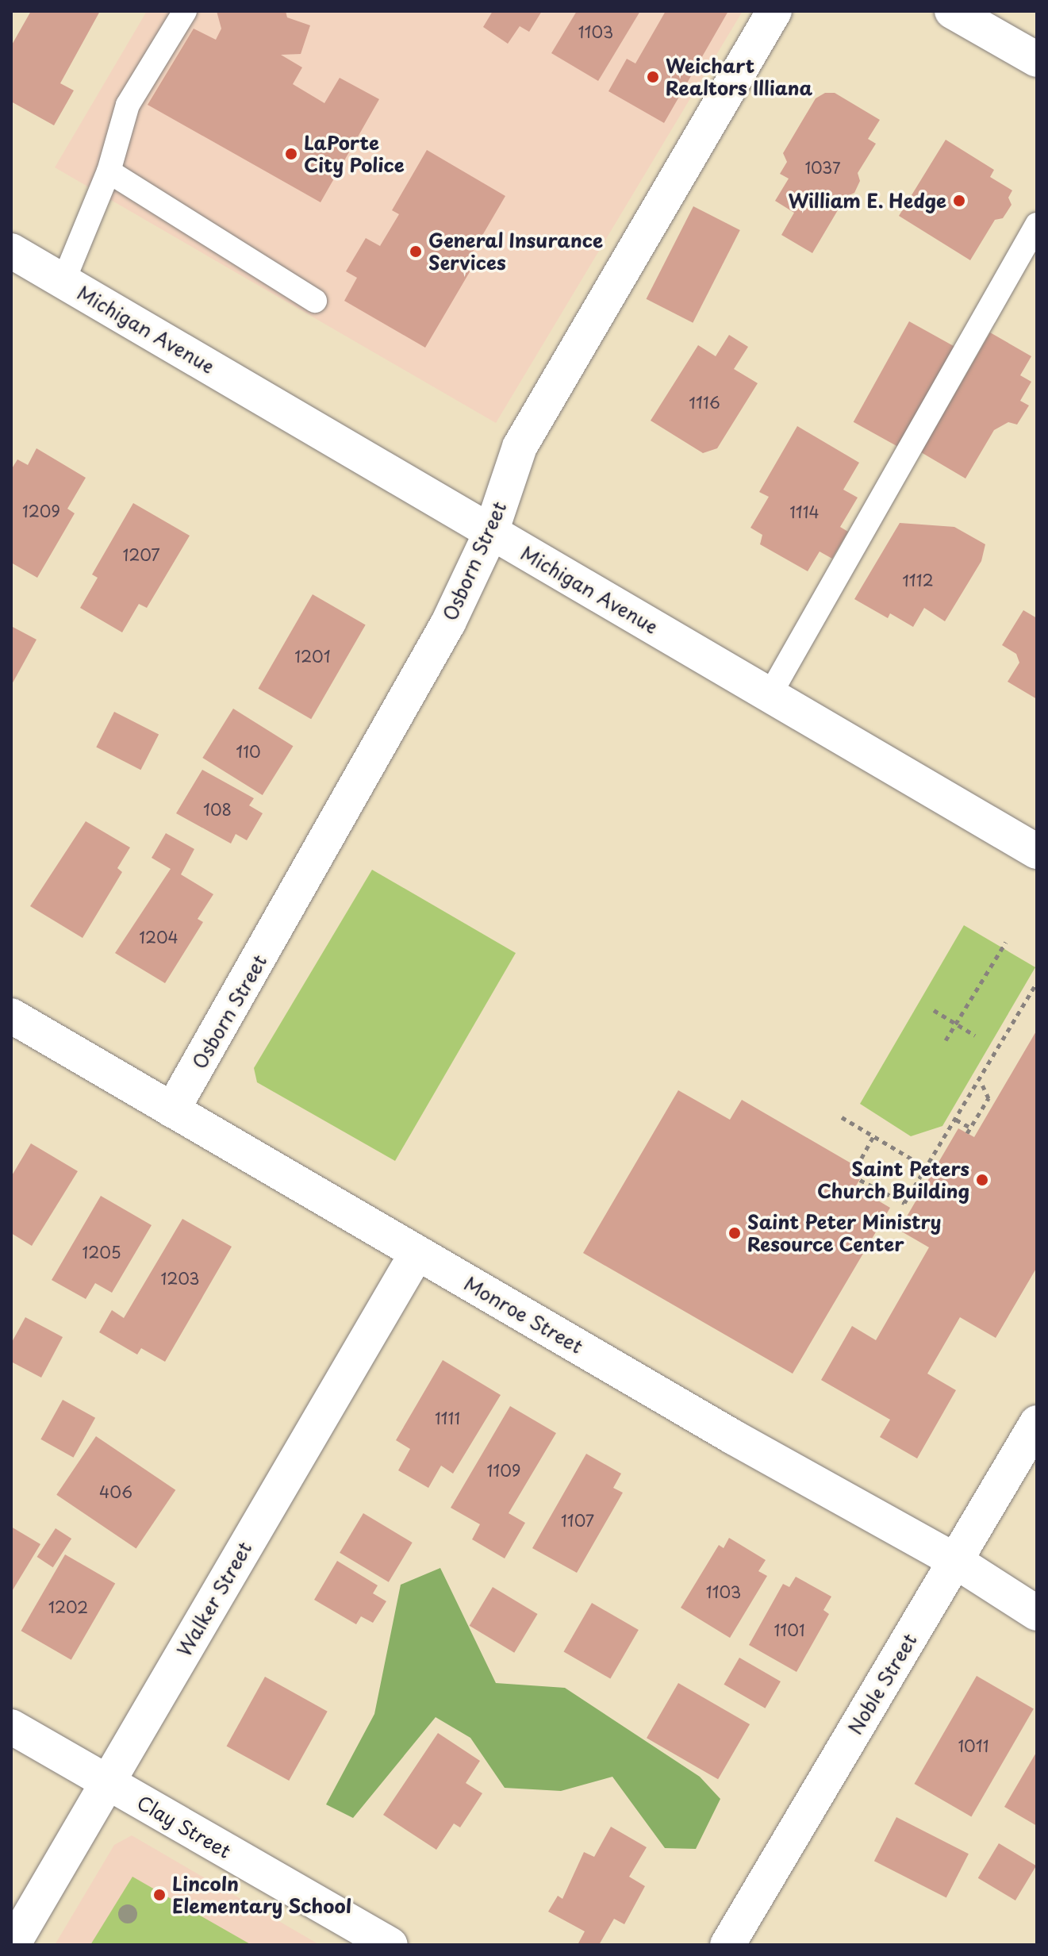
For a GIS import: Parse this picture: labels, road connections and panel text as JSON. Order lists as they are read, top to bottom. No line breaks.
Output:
{"streets":{"street":["Michigan Avenue","Osborn Street","Monroe Street","Walker Street","Noble Street","Clay Street"]},"crossings":[["Michigan Avenue","Osborn Street"],["Osborn Street","Monroe Street"],["Monroe Street","Walker Street"],["Monroe Street","Noble Street"],["Walker Street","Clay Street"]],"places":["Weichart Realtors Illiana","LaPorte City Police","William E. Hedge","General Insurance Services","Saint Peters Church Building","Saint Peter Ministry Resource Center","Lincoln Elementary School"],"house_numbers":["1103","1037","1116","1209","1114","1207","1112","1201","110","108","1204","1205","1203","1111","1109","406","1107","1103","1202","1101","1011"]}
